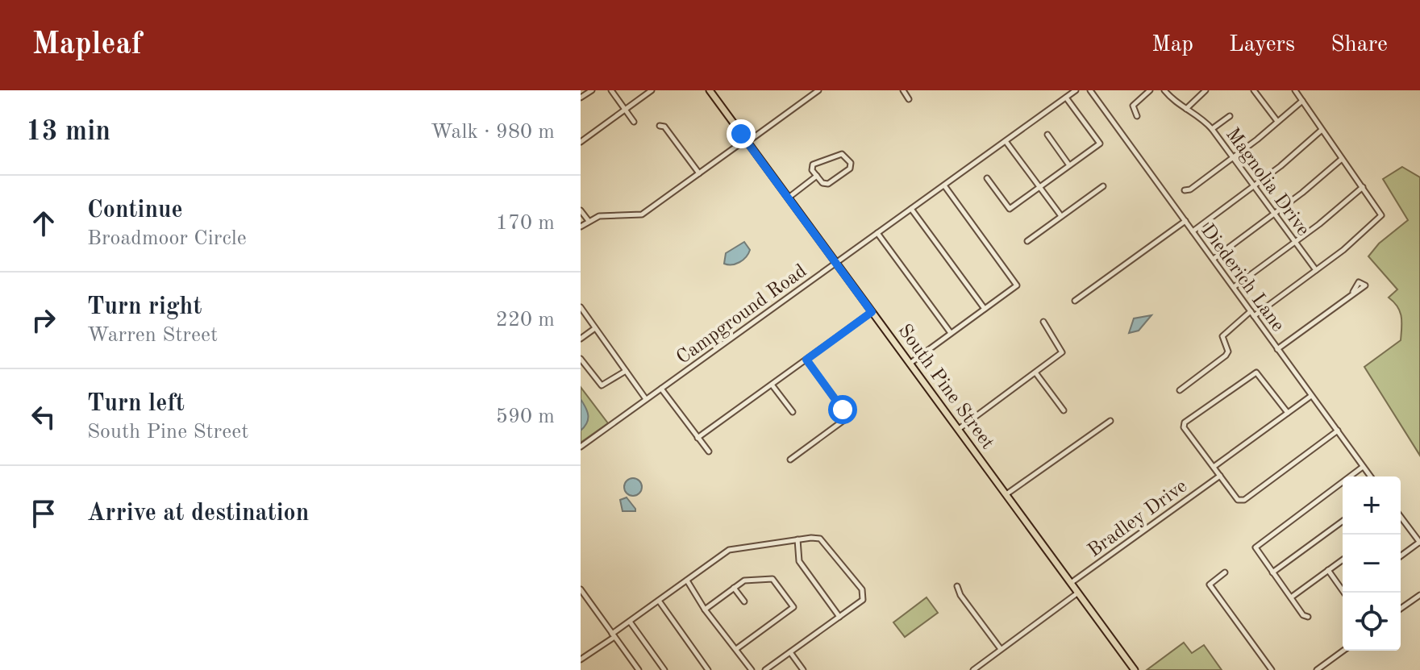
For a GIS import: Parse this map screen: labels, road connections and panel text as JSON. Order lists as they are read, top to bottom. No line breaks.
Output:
{"streets":{"main road":["South Pine Street"],"street":["Magnolia Drive","Diederich Lane","Campground Road","Bradley Drive"]},"crossings":[["Campground Road","South Pine Street"],["South Pine Street","Bradley Drive"]],"page":{"header":"Mapleaf","nav":["Map","Layers","Share"],"heading":["13 min","Walk · 980 m"],"list":[["Continue","Broadmoor Circle","170 m"],["Turn right","Warren Street","220 m"],["Turn left","South Pine Street","590 m"],"Arrive at destination"],"map_buttons":["+","−"]}}
